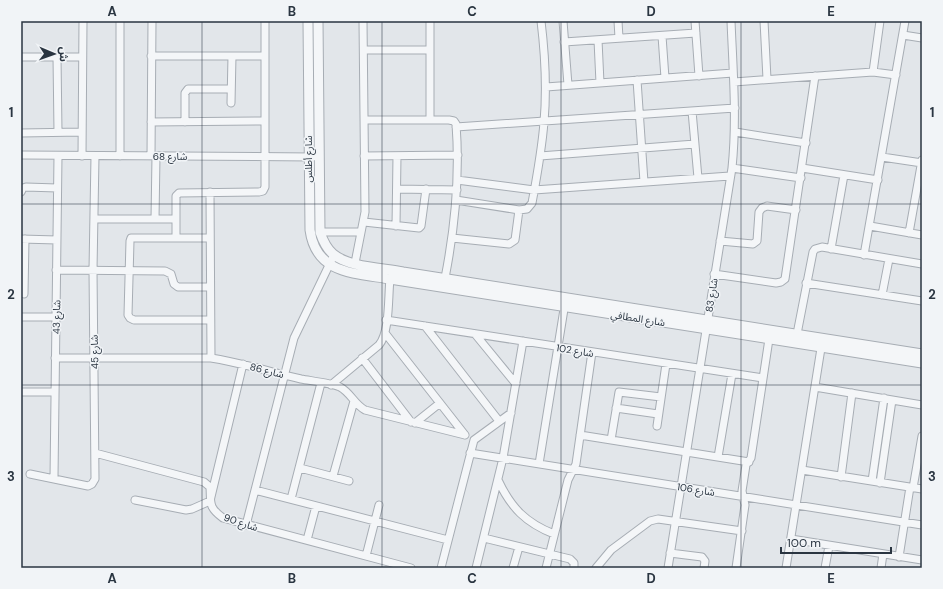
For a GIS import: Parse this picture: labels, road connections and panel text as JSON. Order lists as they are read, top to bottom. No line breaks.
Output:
{"streets":{"street":["شارع 68","شارع أطلس","شارع 83","شارع 43","شارع المطافي","شارع 102","شارع 45","شارع 86","شارع 106","شارع 90"]},"crossings":[["شارع 68","شارع أطلس"],["شارع 68","شارع 43"],["شارع 68","شارع 45"],["شارع أطلس","شارع المطافي"],["شارع 83","شارع المطافي"],["شارع 83","شارع 102"],["شارع 83","شارع 106"],["شارع 43","شارع 45"],["شارع 43","شارع 86"],["شارع 45","شارع 86"],["شارع 45","شارع 90"]],"scale_bar":"100 m","north":"right","grid":{"columns":["A","B","C","D","E"],"rows":["1","2","3"]}}
